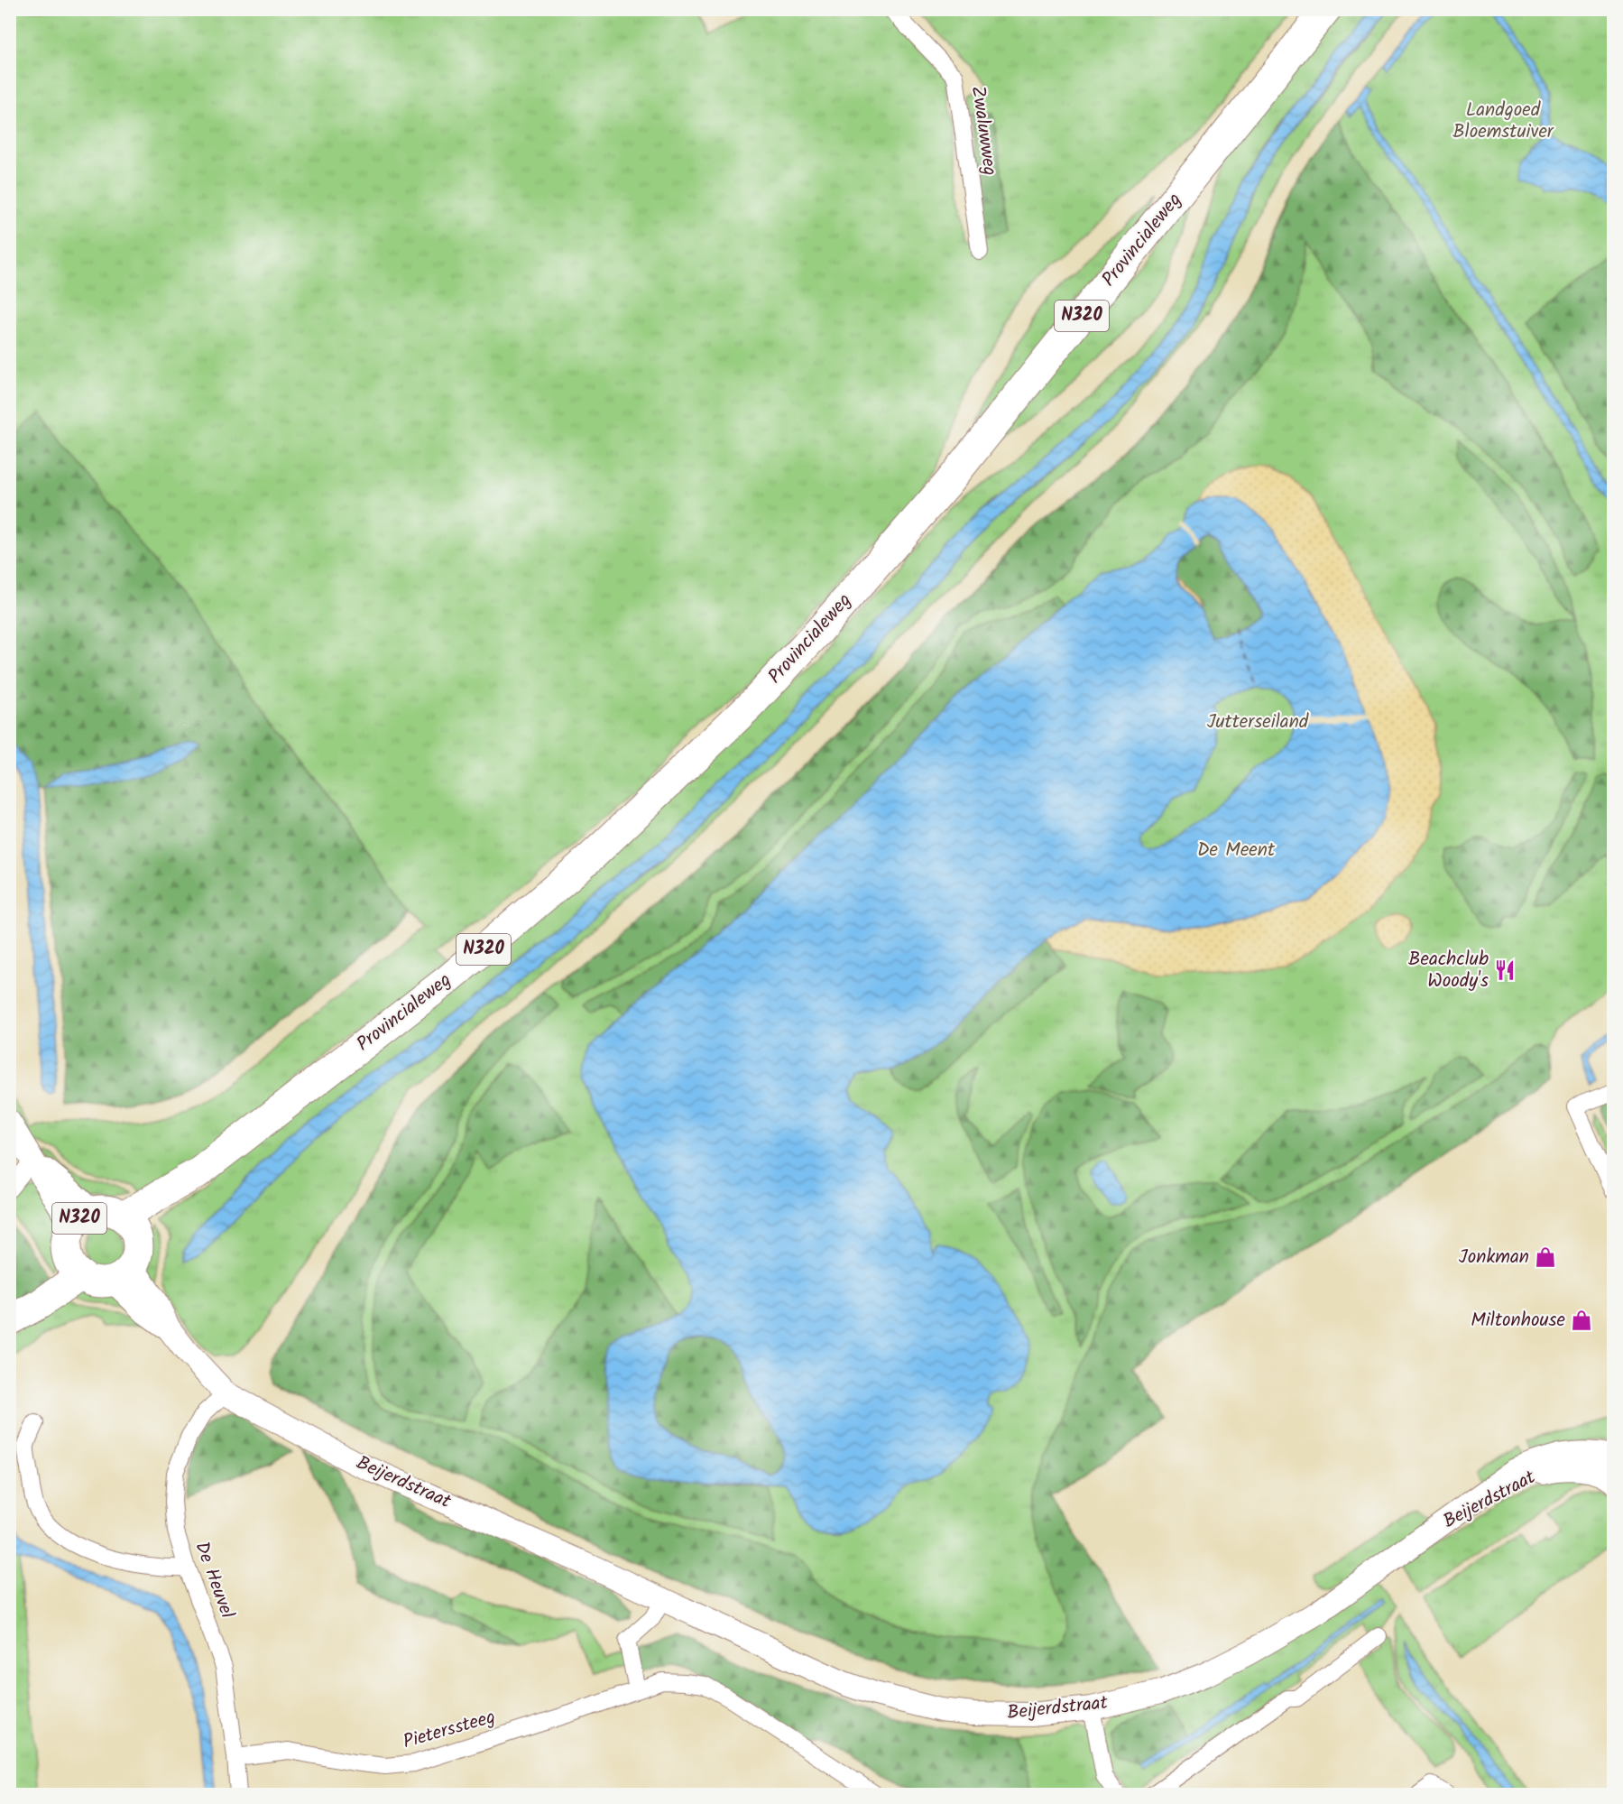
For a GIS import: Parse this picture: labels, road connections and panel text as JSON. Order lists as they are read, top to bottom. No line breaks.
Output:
{"streets":{"highway":["Provincialeweg","N320"],"street":["Zwaluwweg","Beijerdstraat","De Heuvel","Pieterssteeg"]},"crossings":[["Provincialeweg","N320"],["Provincialeweg","Beijerdstraat"],["N320","Beijerdstraat"],["Beijerdstraat","De Heuvel"],["De Heuvel","Pieterssteeg"]],"parks":["Landgoed Bloemstuiver","Jutterseiland","De Meent"],"places":{"restaurant":["Beachclub Woody's"],"shop":["Jonkman","Miltonhouse"]}}
